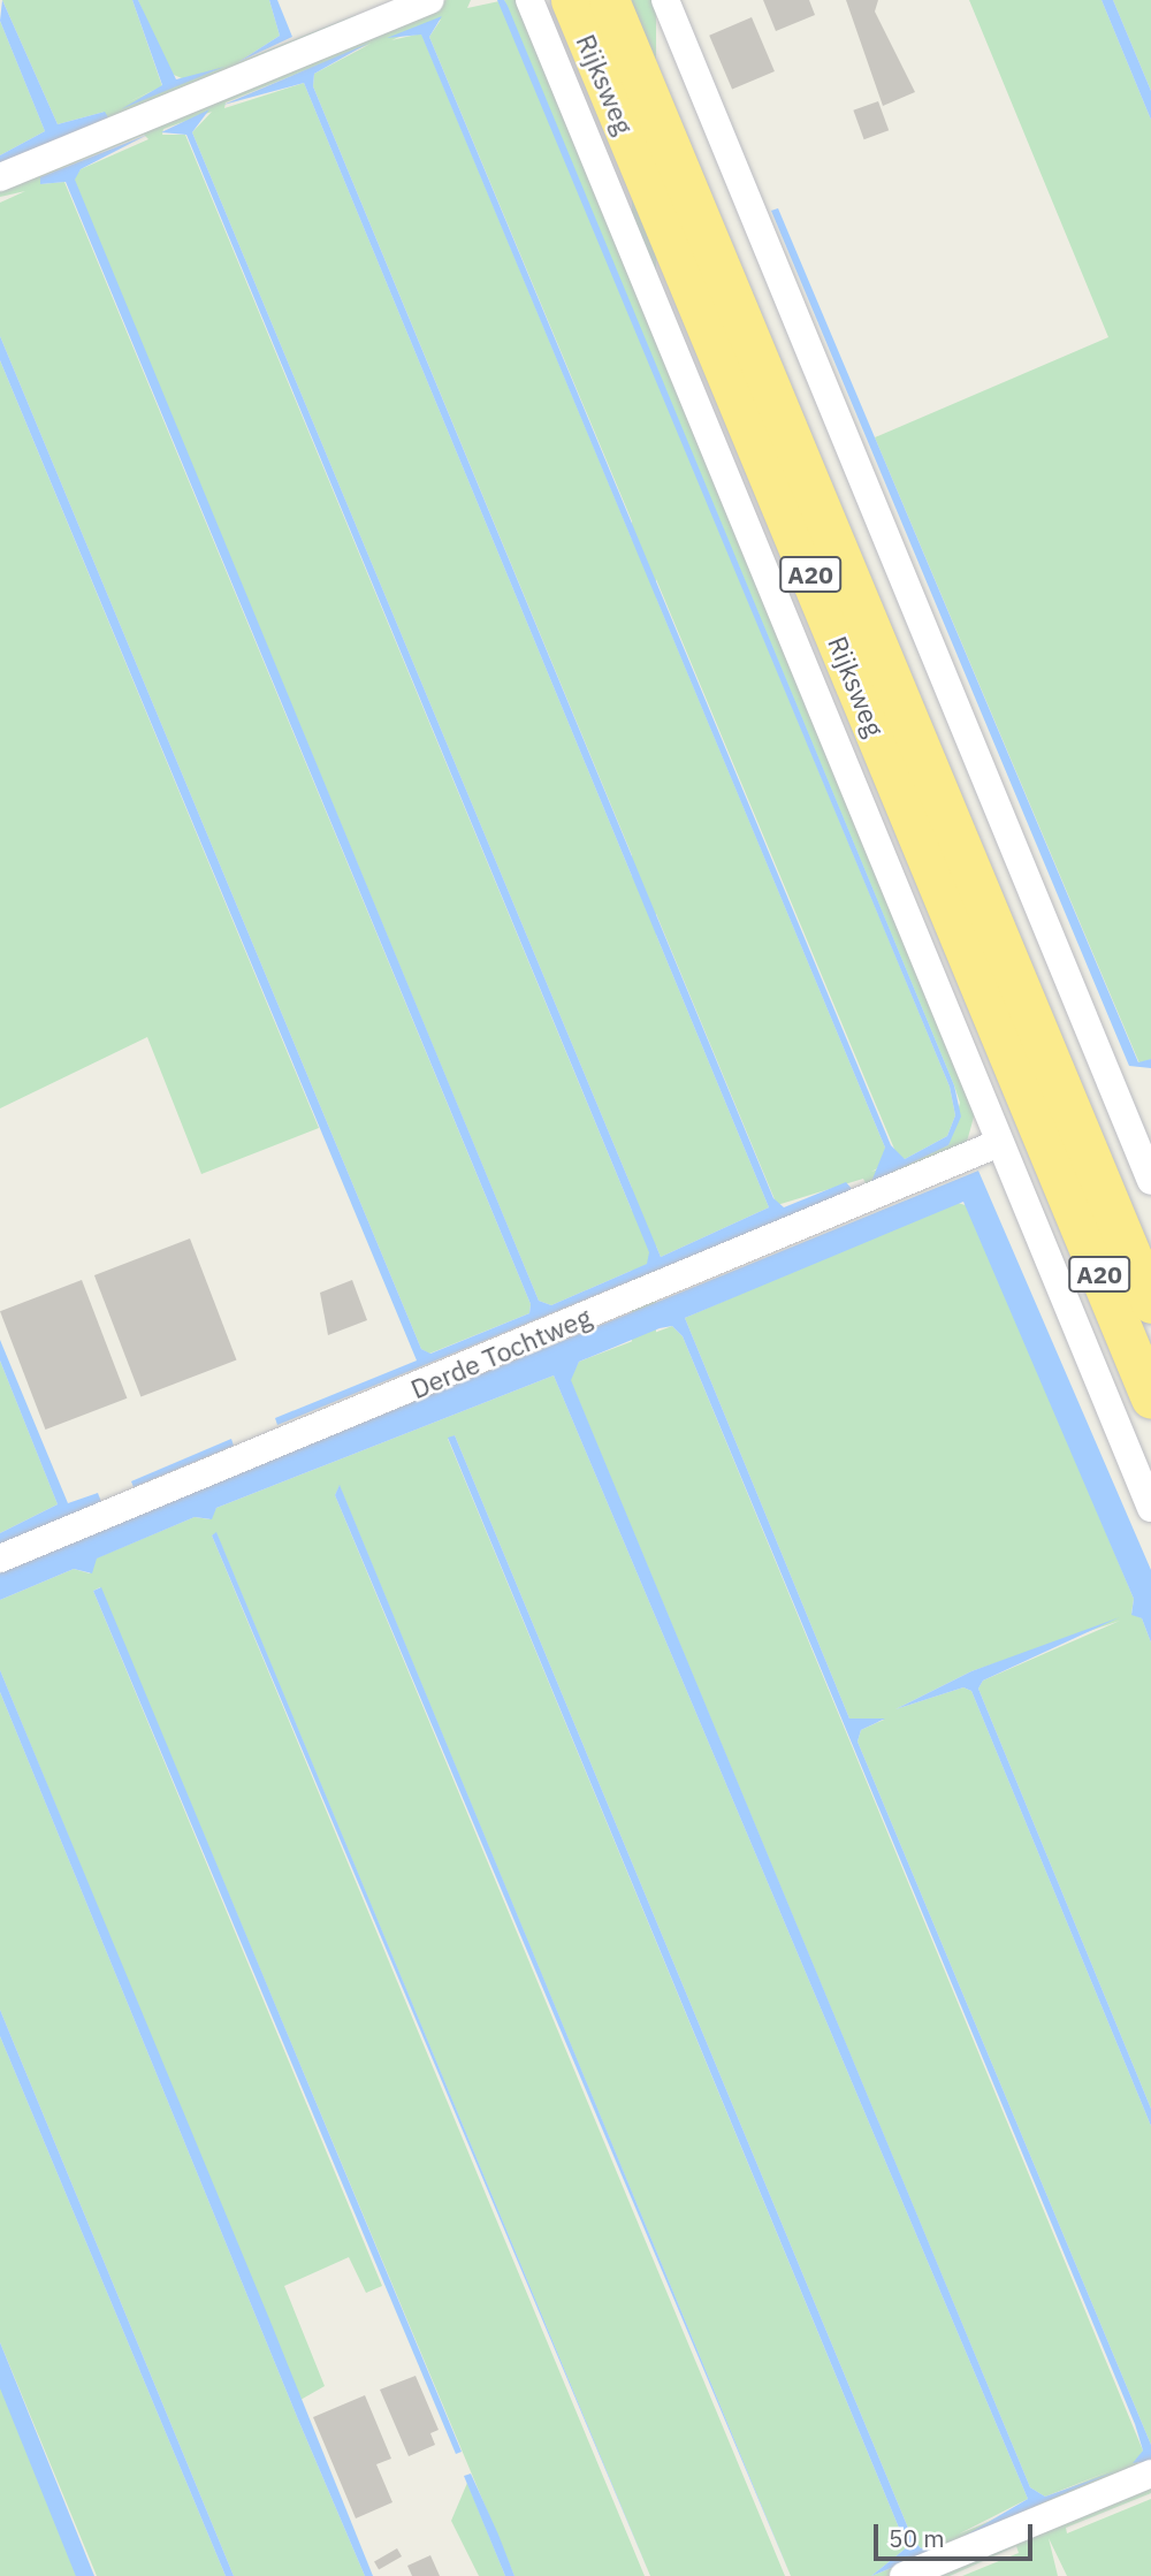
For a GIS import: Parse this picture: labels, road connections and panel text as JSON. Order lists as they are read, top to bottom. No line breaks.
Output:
{"streets":{"highway":["Rijksweg","A20"],"street":["Derde Tochtweg"]},"crossings":[["Rijksweg","A20"],["Rijksweg","Derde Tochtweg"]],"scale_bar":"50 m"}
